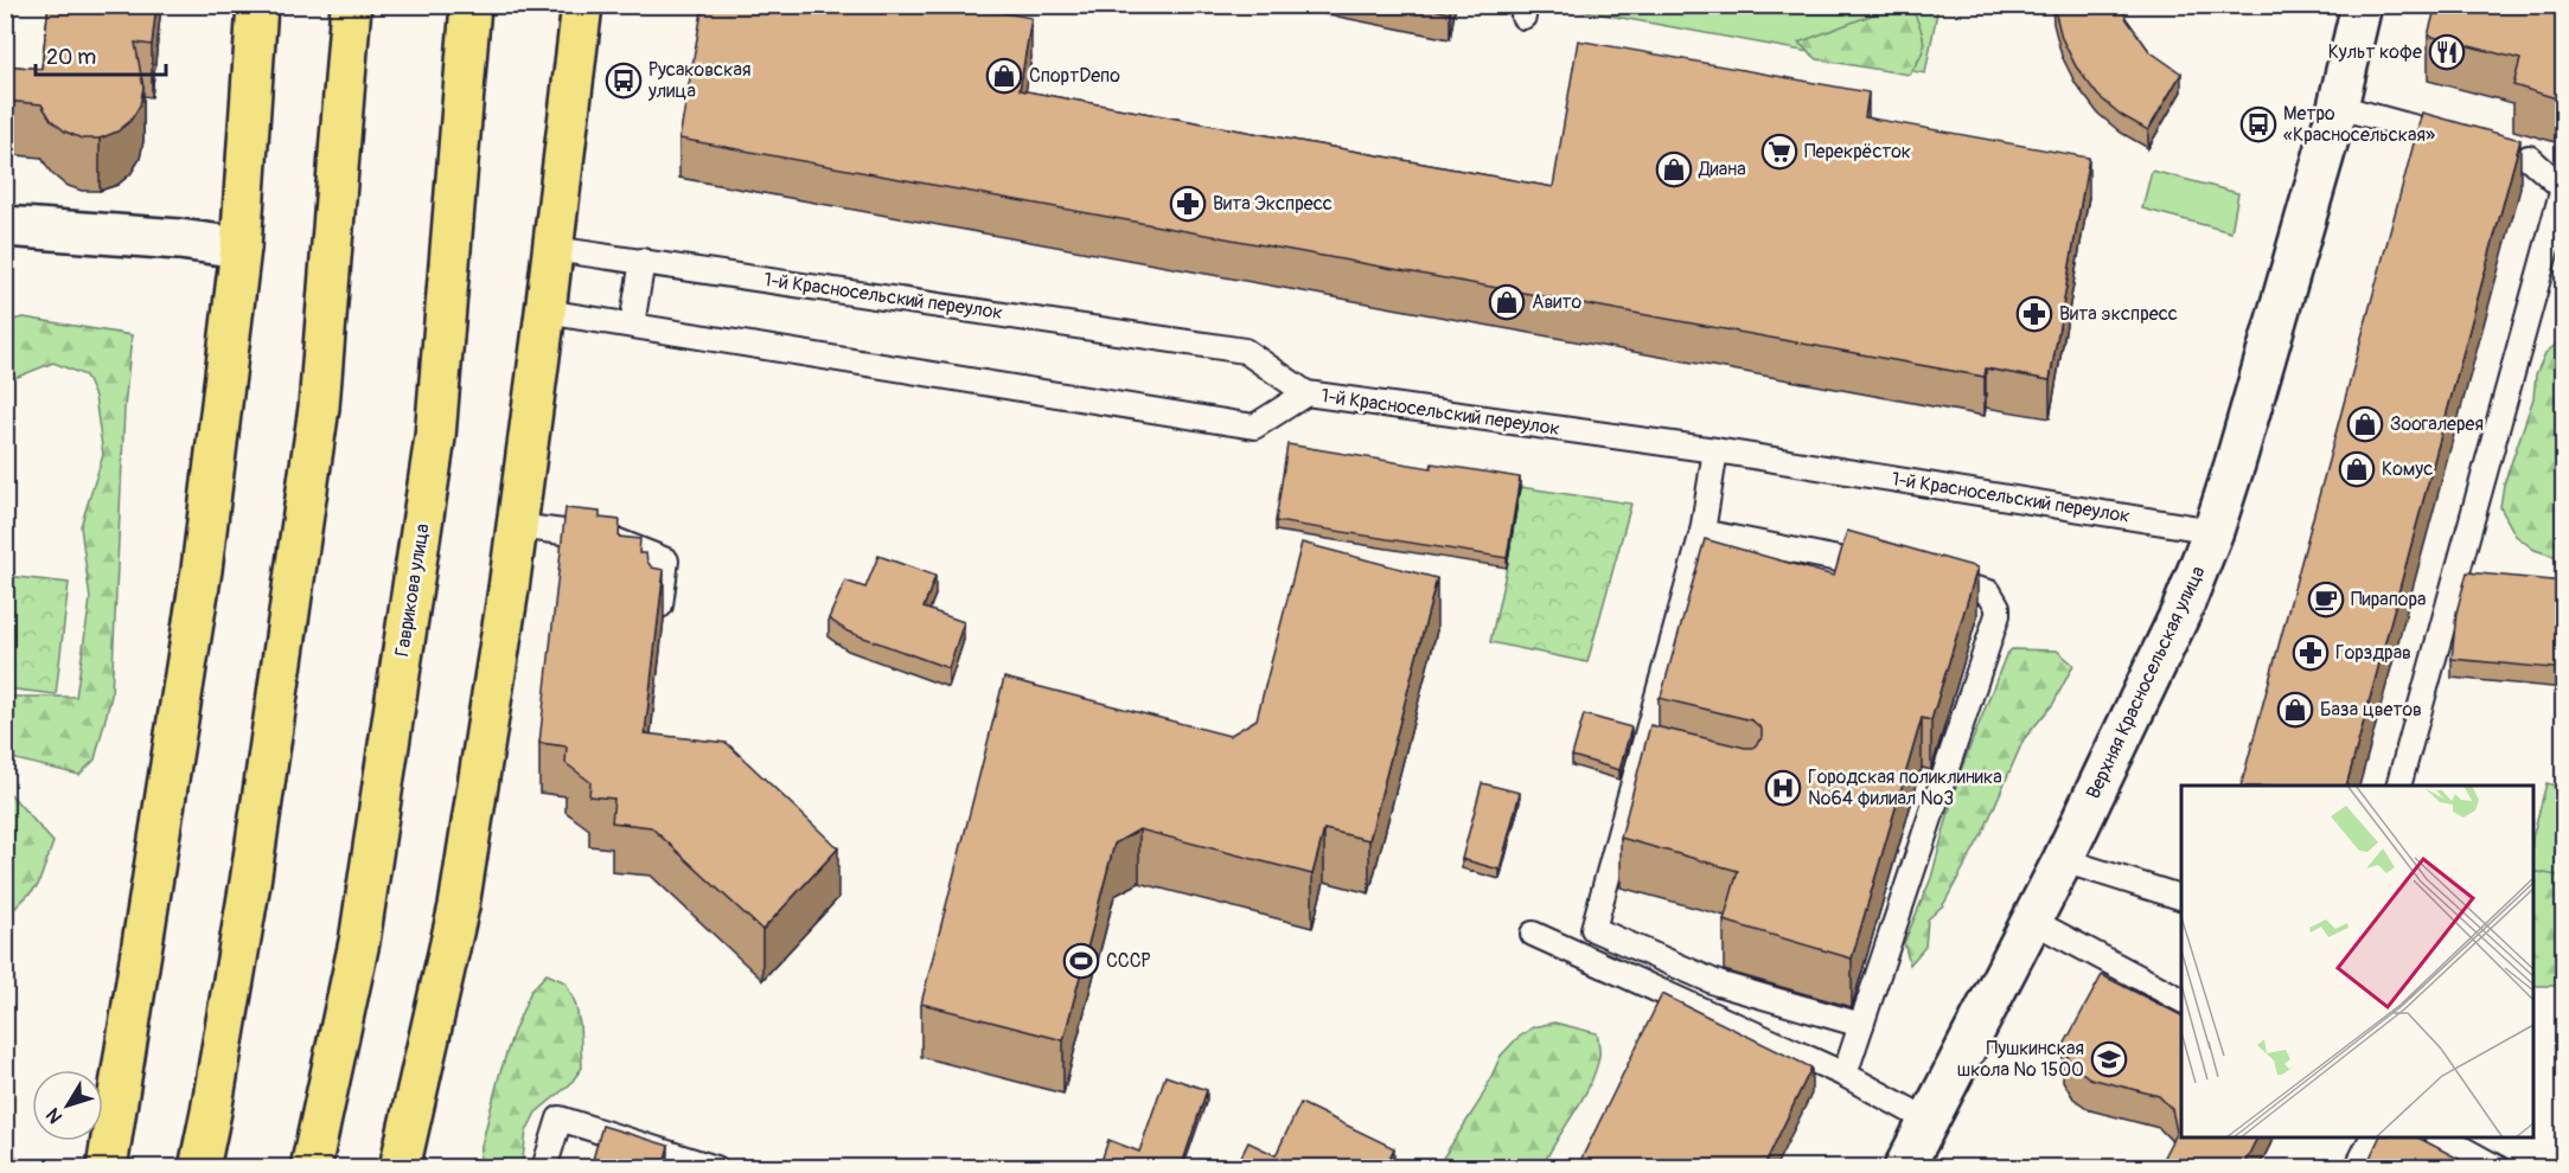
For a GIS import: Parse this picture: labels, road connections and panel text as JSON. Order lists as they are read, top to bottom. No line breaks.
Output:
{"streets":{"main road":["Гаврикова улица"],"street":["Верхняя Красносельская улица"],"lane":["1-й Красносельский переулок"]},"crossings":[["1-й Красносельский переулок","Верхняя Красносельская улица"]],"places":{"restaurant":["Культ кофе"],"shop":["СпортDепо","Диана","Авито","Зоогалерея","Комус","База цветов"],"bus stop":["Русаковская улица","Метро «Красносельская»"],"supermarket":["Перекрёсток"],"pharmacy":["Вита Экспресс","Вита экспресс","Горздрав"],"cafe":["Пирапора"],"hospital":["Городская поликлиника №64 филиал №3"],"sports":["СССР"],"school or university":["Пушкинская школа № 1500"]},"scale_bar":"20 m","north":"bottom left"}
